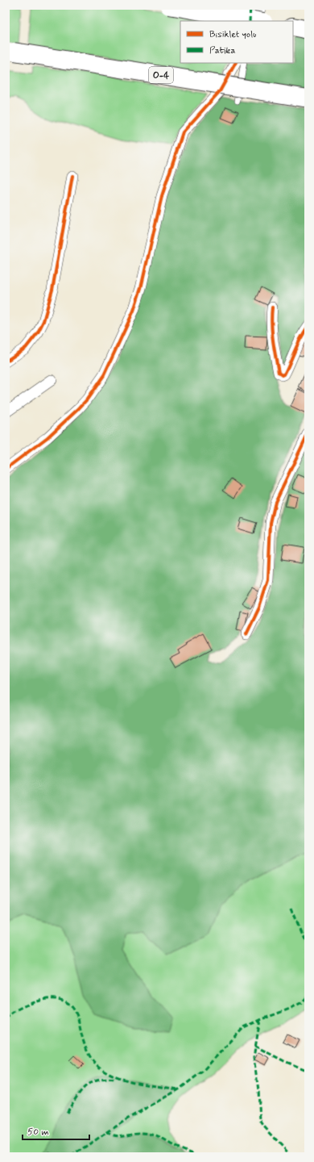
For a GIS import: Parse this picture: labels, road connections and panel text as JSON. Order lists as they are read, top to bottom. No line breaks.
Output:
{"streets":{"highway":["O-4"]},"legend":["Bisiklet yolu","Patika"],"scale_bar":"50 m"}
